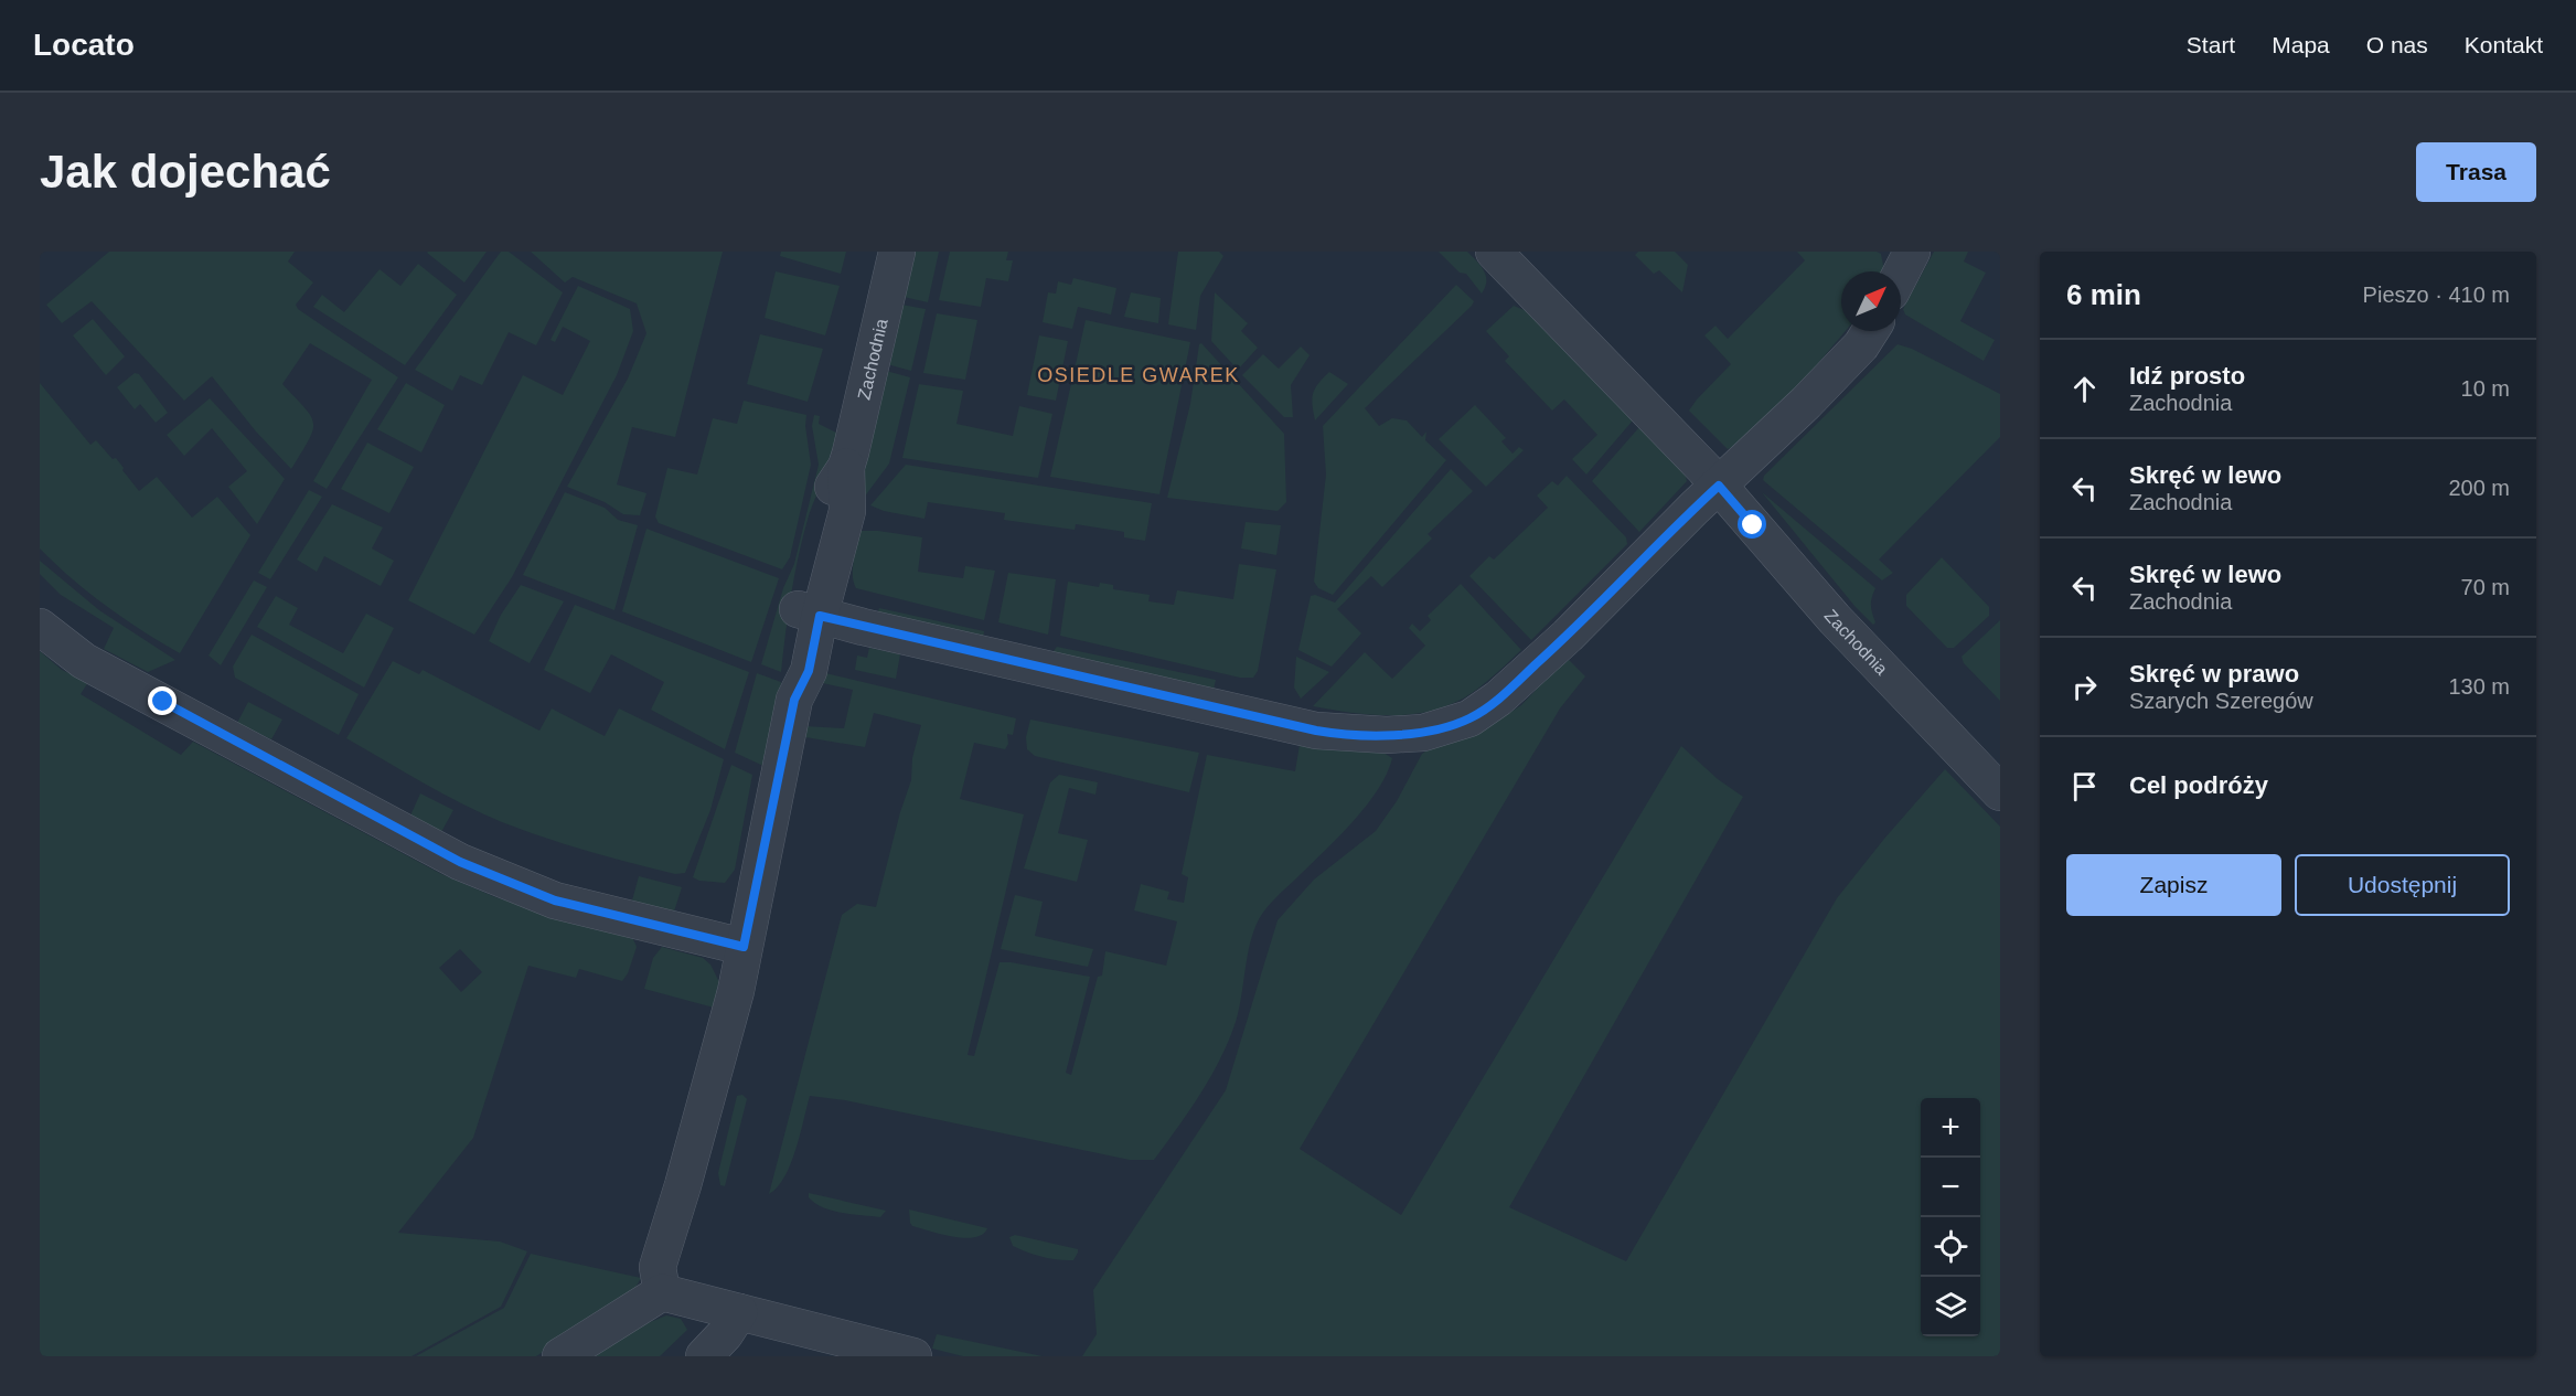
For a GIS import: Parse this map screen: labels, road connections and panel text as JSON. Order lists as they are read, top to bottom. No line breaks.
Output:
{"streets":{"street":["Zachodnia"]},"districts":["OSIEDLE GWAREK"],"north":"top right","page":{"header":"Locato","nav":["Start","Mapa","O nas","Kontakt"],"buttons":["Trasa",["Zapisz","Udostępnij"]],"title":"Jak dojechać","heading":["6 min","Pieszo · 410 m"],"list":[["Idź prosto","Zachodnia","10 m"],["Skręć w lewo","Zachodnia","200 m"],["Skręć w lewo","Zachodnia","70 m"],["Skręć w prawo","Szarych Szeregów","130 m"],"Cel podróży"],"map_buttons":["+","−"]}}
